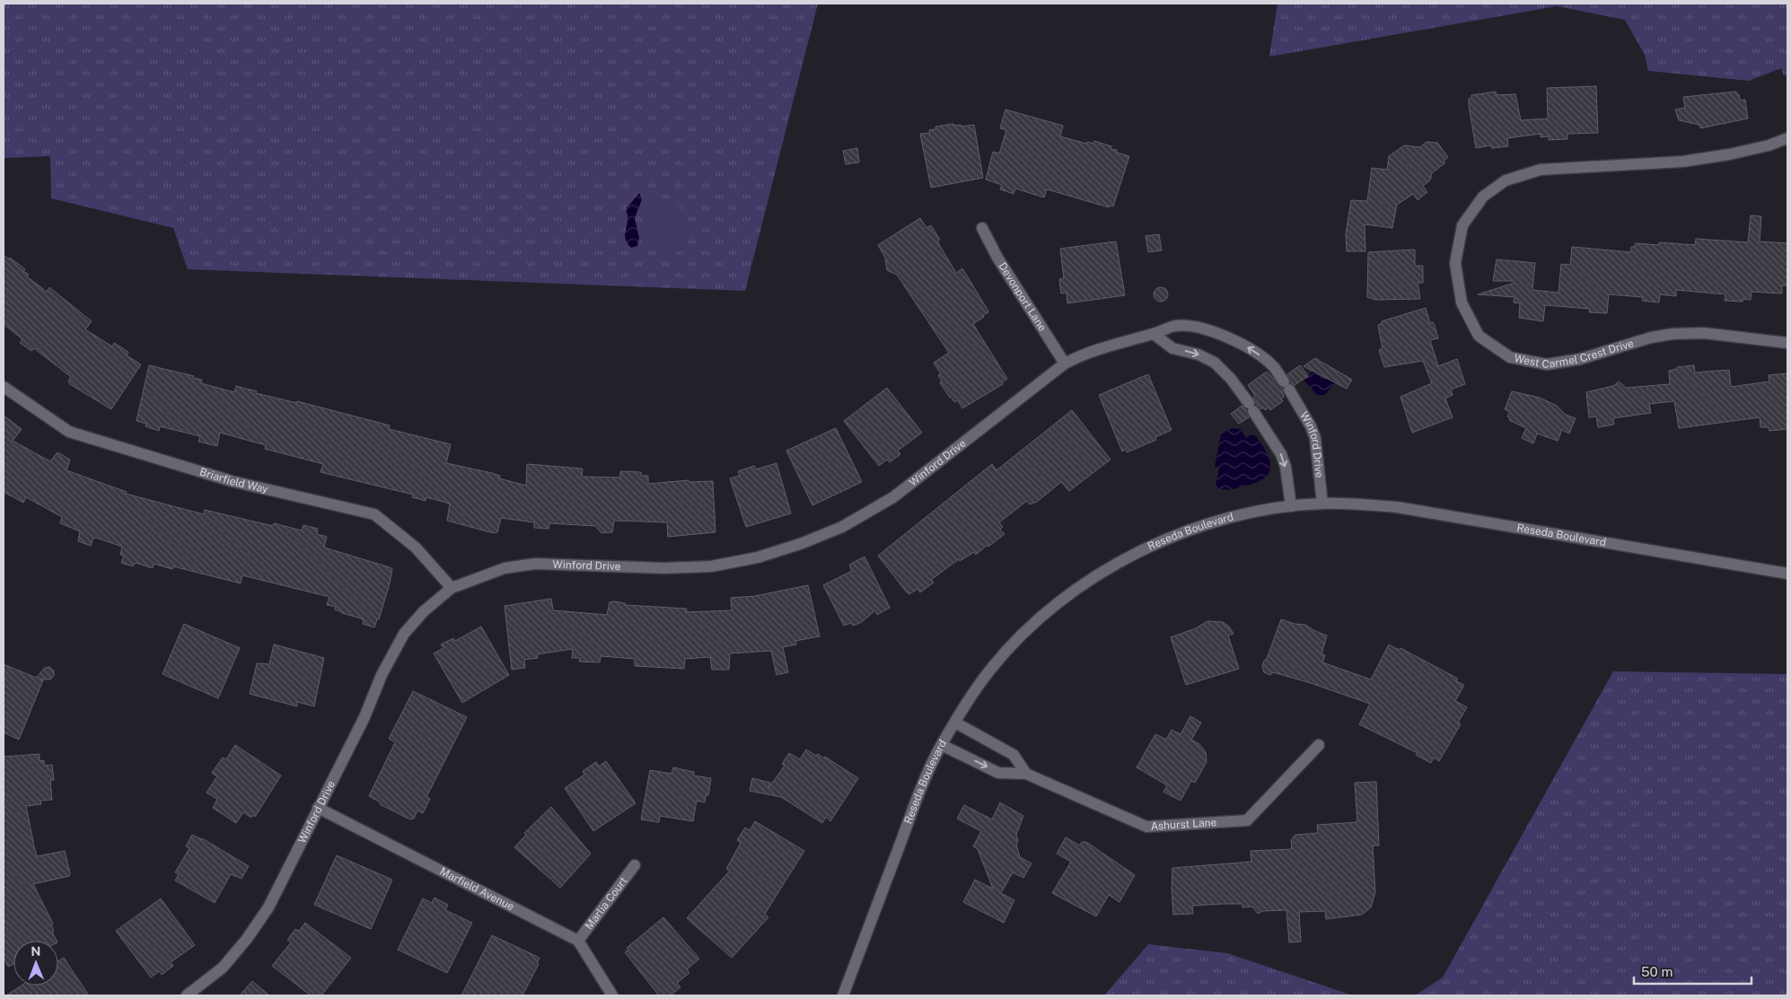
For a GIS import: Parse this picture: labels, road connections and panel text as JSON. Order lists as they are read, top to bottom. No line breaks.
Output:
{"streets":{"street":["Devonport Lane","West Carmel Crest Drive","Winford Drive","Briarfield Way","Reseda Boulevard","Ashurst Lane","Marfield Avenue","Marlia Court"]},"crossings":[["Devonport Lane","Winford Drive"],["Winford Drive","Briarfield Way"],["Winford Drive","Reseda Boulevard"],["Winford Drive","Marfield Avenue"],["Reseda Boulevard","Ashurst Lane"],["Marfield Avenue","Marlia Court"]],"scale_bar":"50 m","north":"top"}
